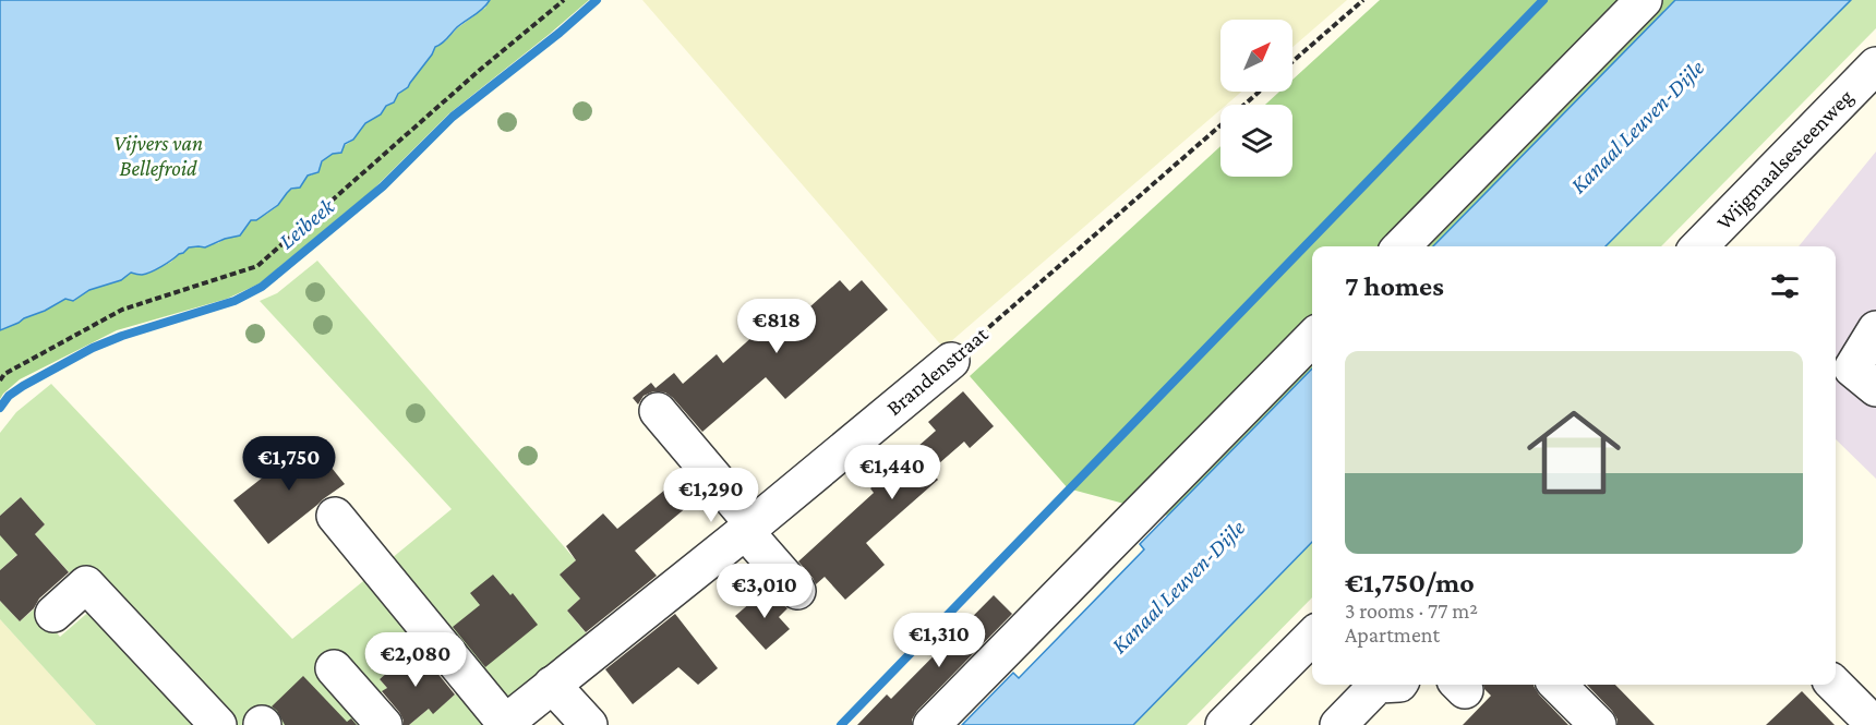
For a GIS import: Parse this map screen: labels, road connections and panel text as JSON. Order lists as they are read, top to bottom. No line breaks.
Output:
{"streets":{"street":["Wijgmaalsesteenweg","Brandenstraat"]},"water":["Kanaal Leuven-Dijle","Leibeek"],"parks":["Vijvers van Bellefroid"],"north":"top right","page":{"heading":"7 homes","price":["€818","€1,750","€1,440","€1,290","€3,010","€1,310","€2,080"],"list":[{"name":"€1,750/mo","note":"3 rooms · 77 m² · Apartment"}]}}
